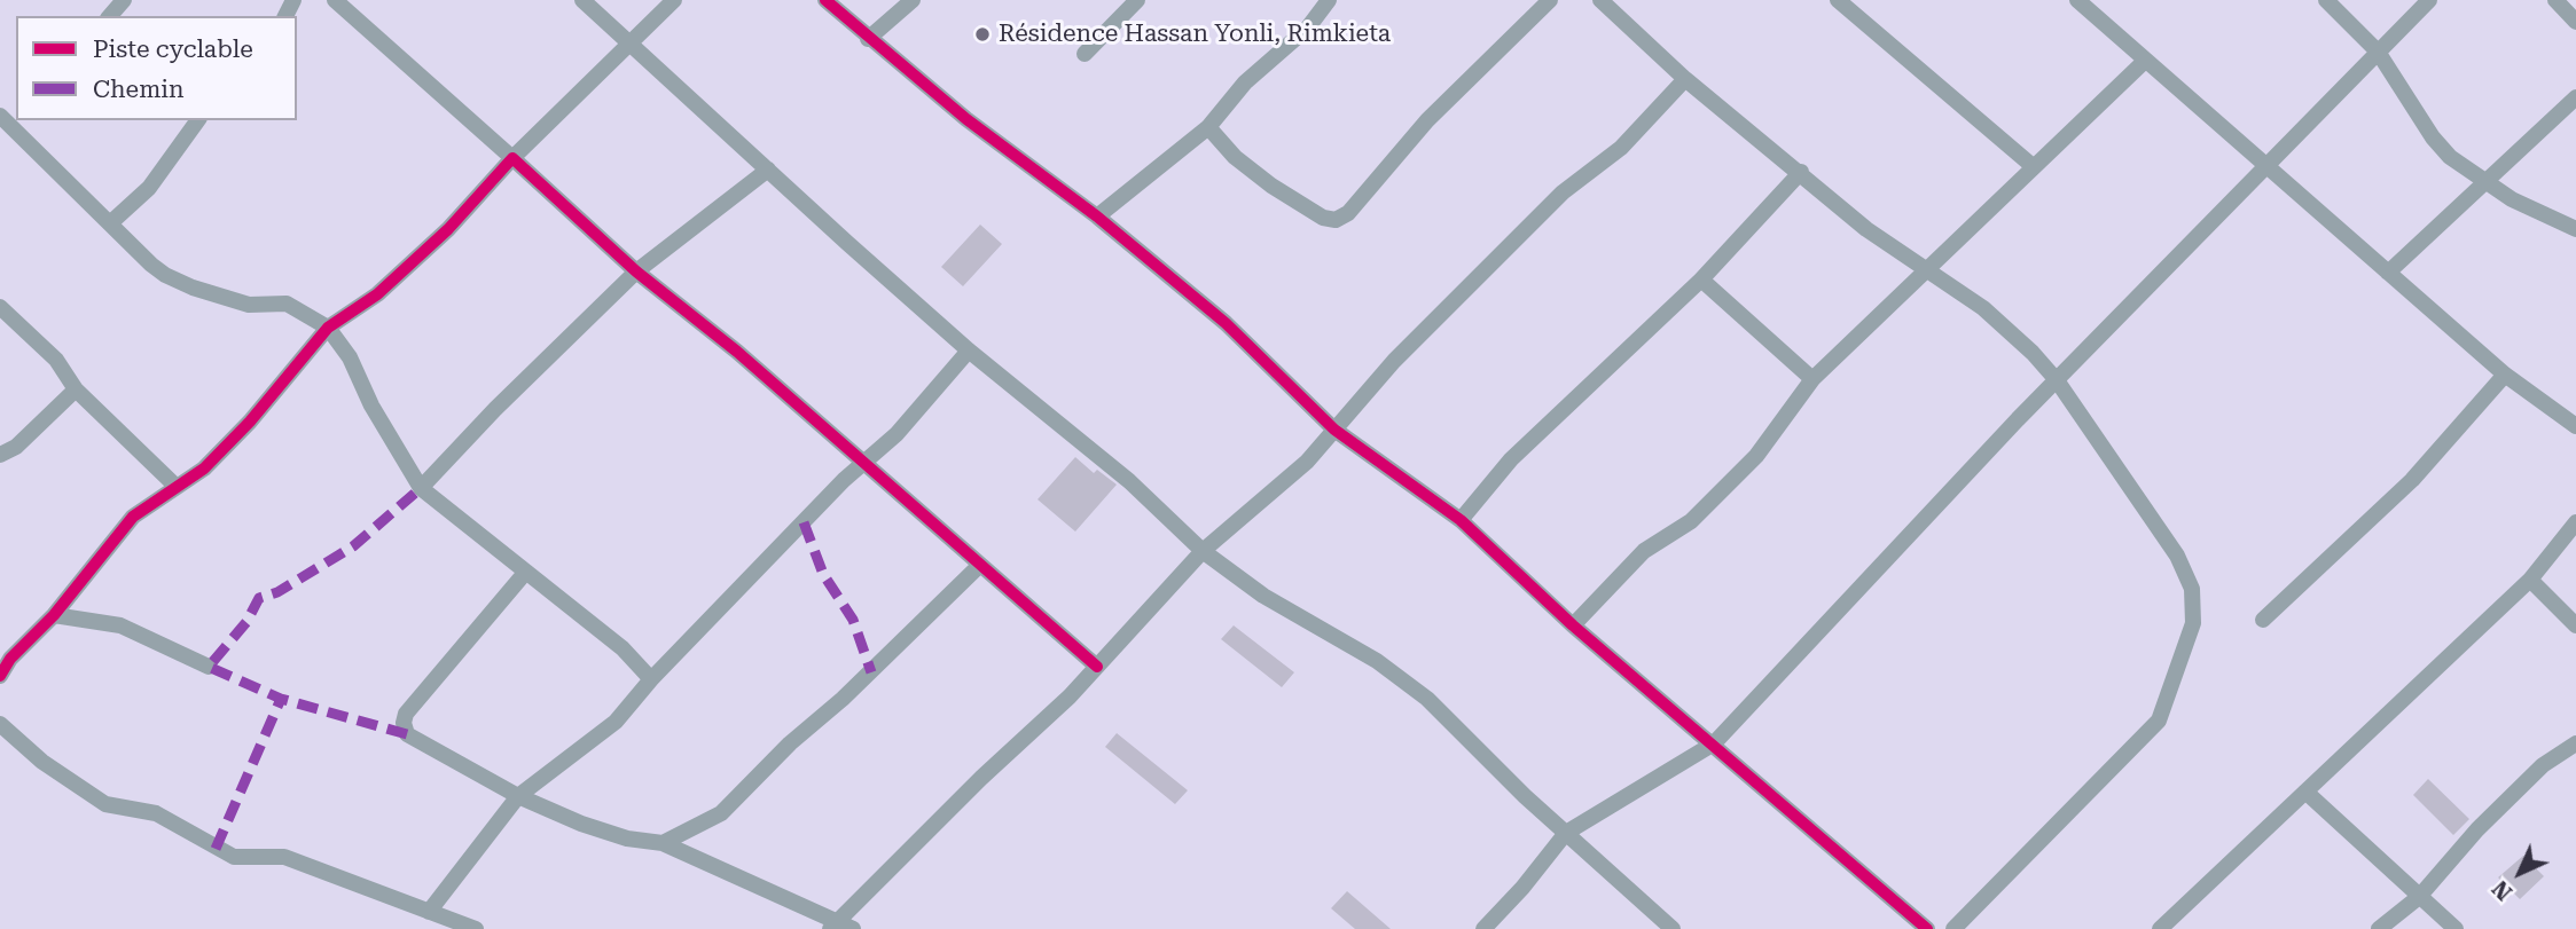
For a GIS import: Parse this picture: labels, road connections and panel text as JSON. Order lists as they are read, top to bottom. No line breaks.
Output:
{"places":["Résidence Hassan Yonli, Rimkieta"],"legend":["Piste cyclable","Chemin"],"north":"bottom left"}
